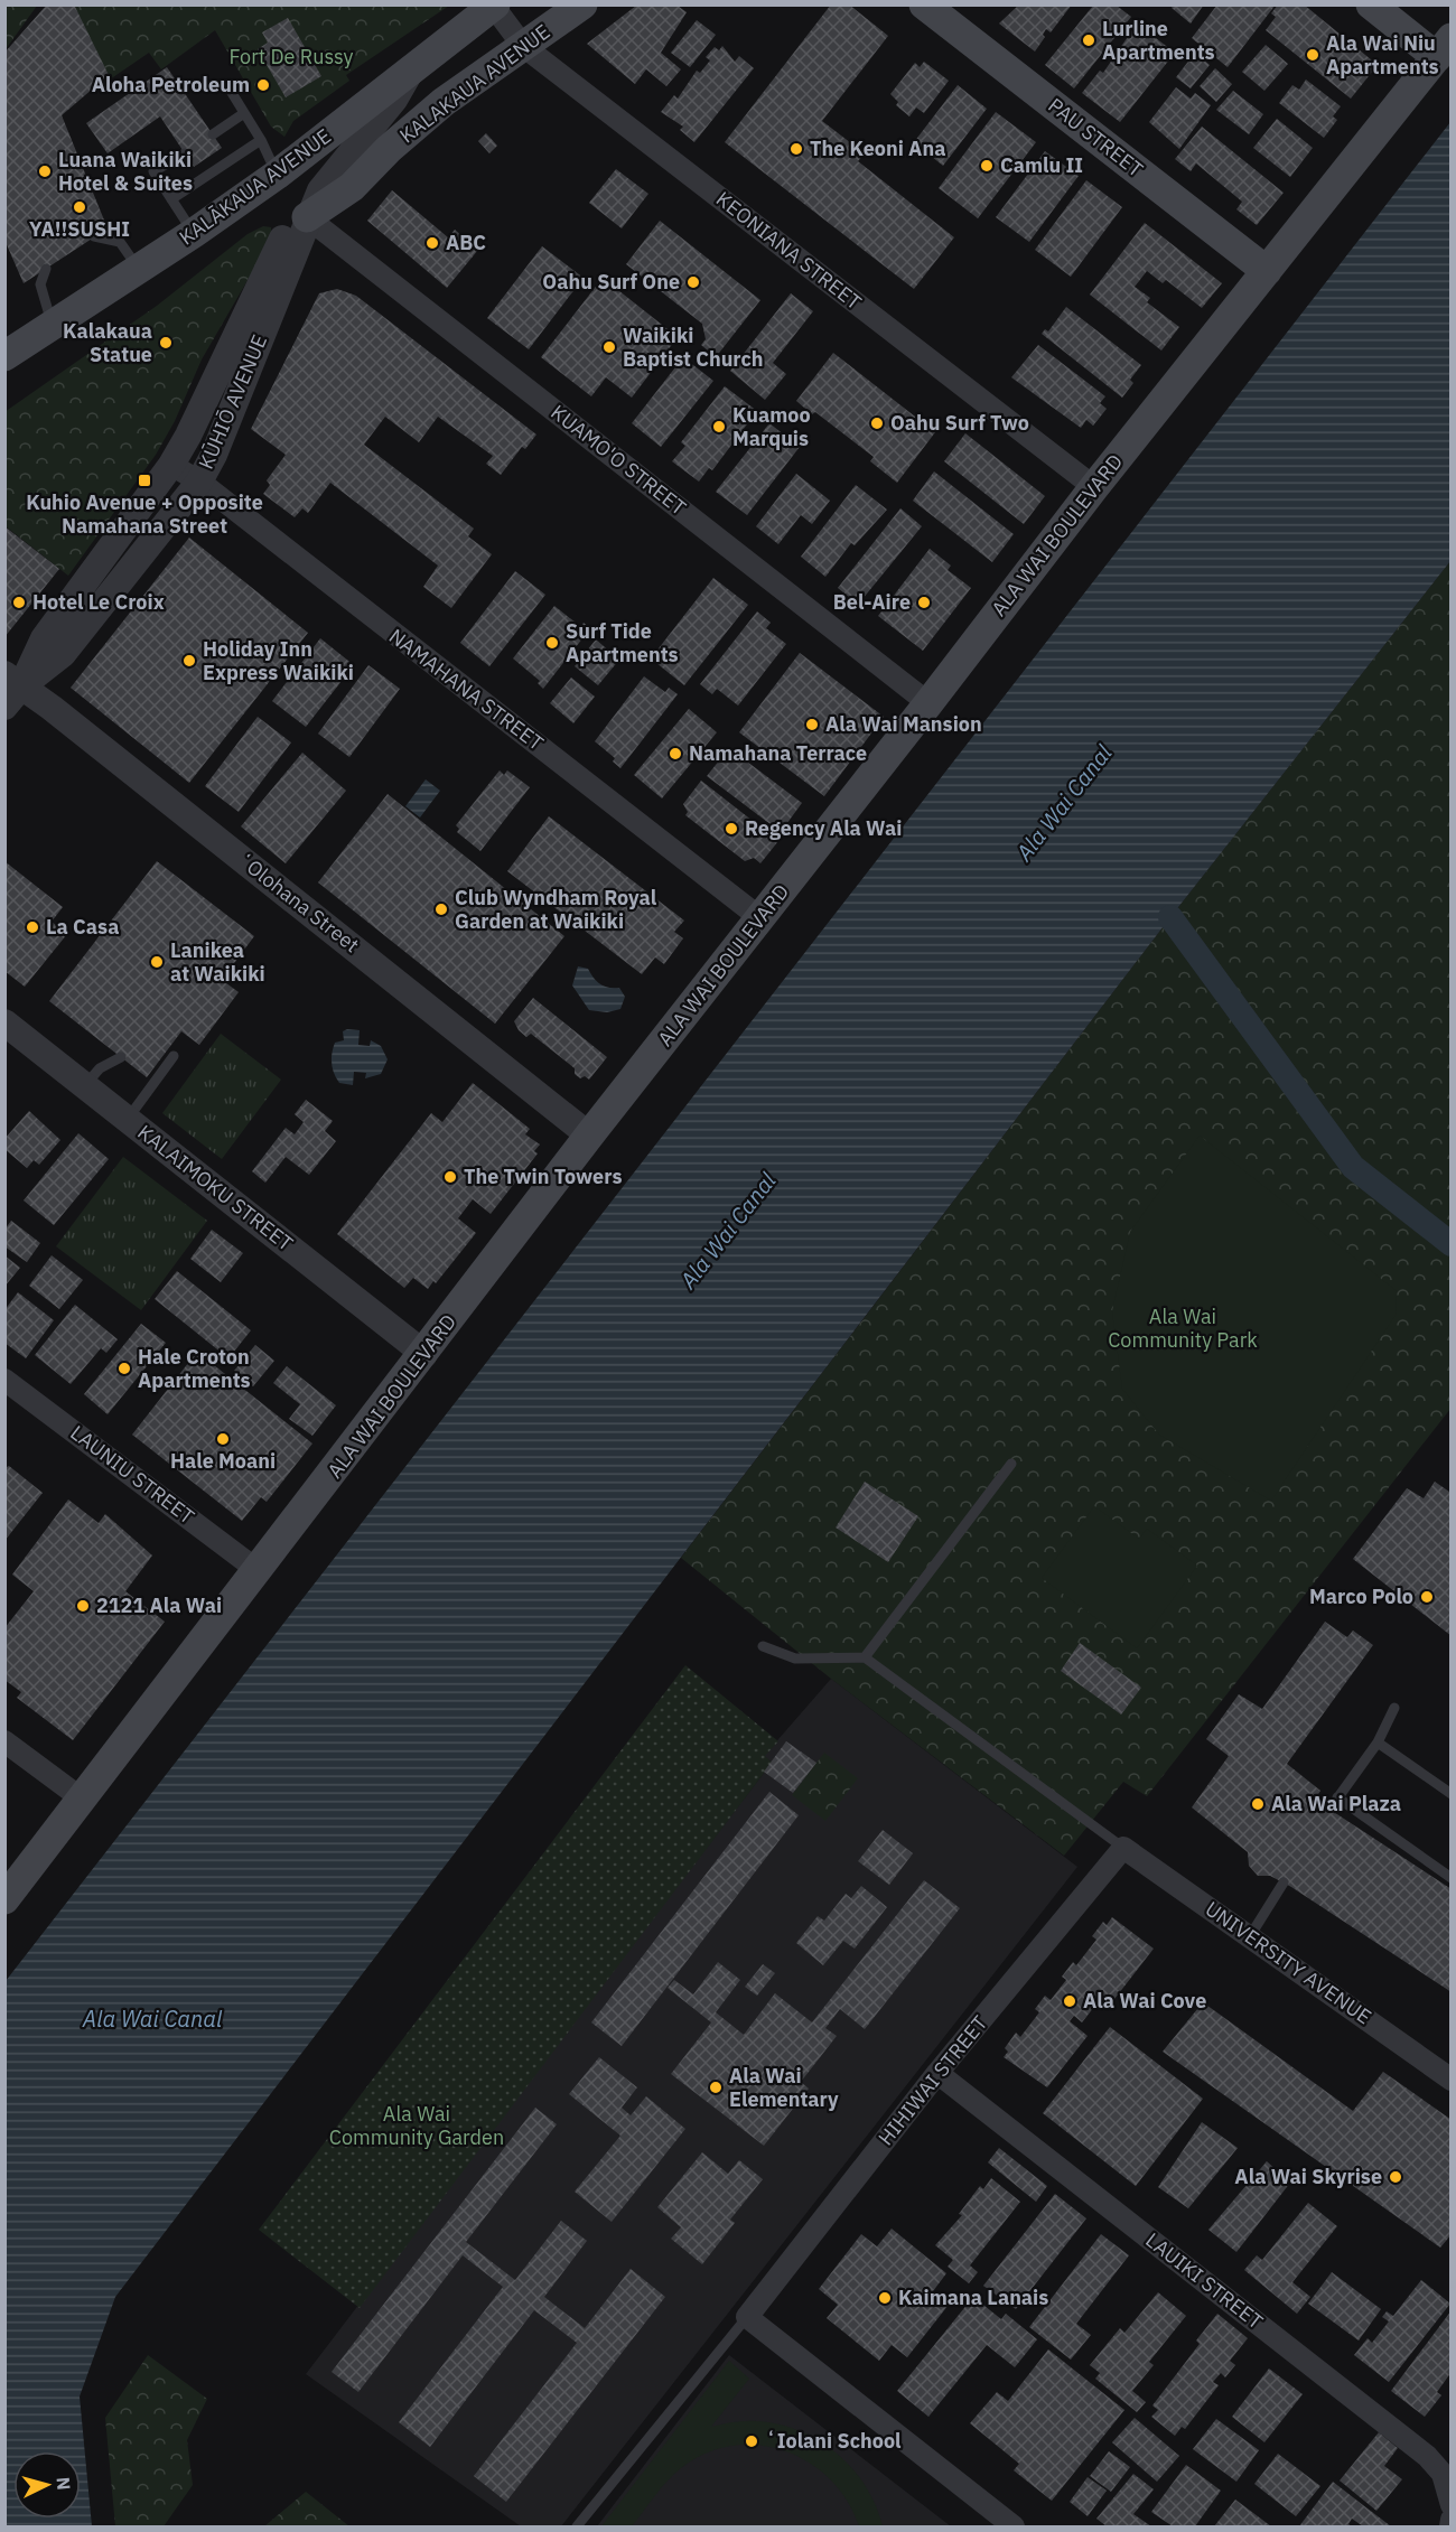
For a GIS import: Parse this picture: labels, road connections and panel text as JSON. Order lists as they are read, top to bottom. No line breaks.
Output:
{"streets":{"main road":["KALAKAUA AVENUE","PAU STREET","KALĀKAUA AVENUE","ALA WAI BOULEVARD"],"street":["KEONIANA STREET","KŪHIŌ AVENUE","KUAMO'O STREET","NAMAHANA STREET","ʻOlohana Street","KALAIMOKU STREET","LAUNIU STREET","UNIVERSITY AVENUE","HIHIWAI STREET","LAUIKI STREET"]},"crossings":[["KALAKAUA AVENUE","KEONIANA STREET"],["KALAKAUA AVENUE","KŪHIŌ AVENUE"],["KALAKAUA AVENUE","KUAMO'O STREET"],["PAU STREET","ALA WAI BOULEVARD"],["KALĀKAUA AVENUE","KEONIANA STREET"],["KALĀKAUA AVENUE","KŪHIŌ AVENUE"],["KEONIANA STREET","ALA WAI BOULEVARD"],["KŪHIŌ AVENUE","KUAMO'O STREET"],["KŪHIŌ AVENUE","NAMAHANA STREET"],["KŪHIŌ AVENUE","ʻOlohana Street"],["KUAMO'O STREET","ALA WAI BOULEVARD"],["ALA WAI BOULEVARD","NAMAHANA STREET"],["ALA WAI BOULEVARD","ʻOlohana Street"],["ALA WAI BOULEVARD","KALAIMOKU STREET"],["ALA WAI BOULEVARD","LAUNIU STREET"],["UNIVERSITY AVENUE","HIHIWAI STREET"],["HIHIWAI STREET","LAUIKI STREET"]],"water":["Ala Wai Canal"],"parks":["Fort De Russy","Ala Wai Community Park","Ala Wai Community Garden"],"places":{"other":["Lurline Apartments","Ala Wai Niu Apartments","Aloha Petroleum","The Keoni Ana","Camlu II","Luana Waikiki Hotel & Suites","YA!!SUSHI","ABC","Oahu Surf One","Kalakaua Statue","Waikiki Baptist Church","Oahu Surf Two","Kuamoo Marquis","Hotel Le Croix","Bel-Aire","Surf Tide Apartments","Holiday Inn Express Waikiki","Ala Wai Mansion","Namahana Terrace","Regency Ala Wai","Club Wyndham Royal Garden at Waikiki","La Casa","Lanikea at Waikiki","The Twin Towers","Hale Croton Apartments","Hale Moani","Marco Polo","2121 Ala Wai","Ala Wai Plaza","Ala Wai Cove","Ala Wai Elementary","Ala Wai Skyrise","Kaimana Lanais","ʻIolani School"],"transit":["Kuhio Avenue + Opposite Namahana Street"]},"north":"right"}
